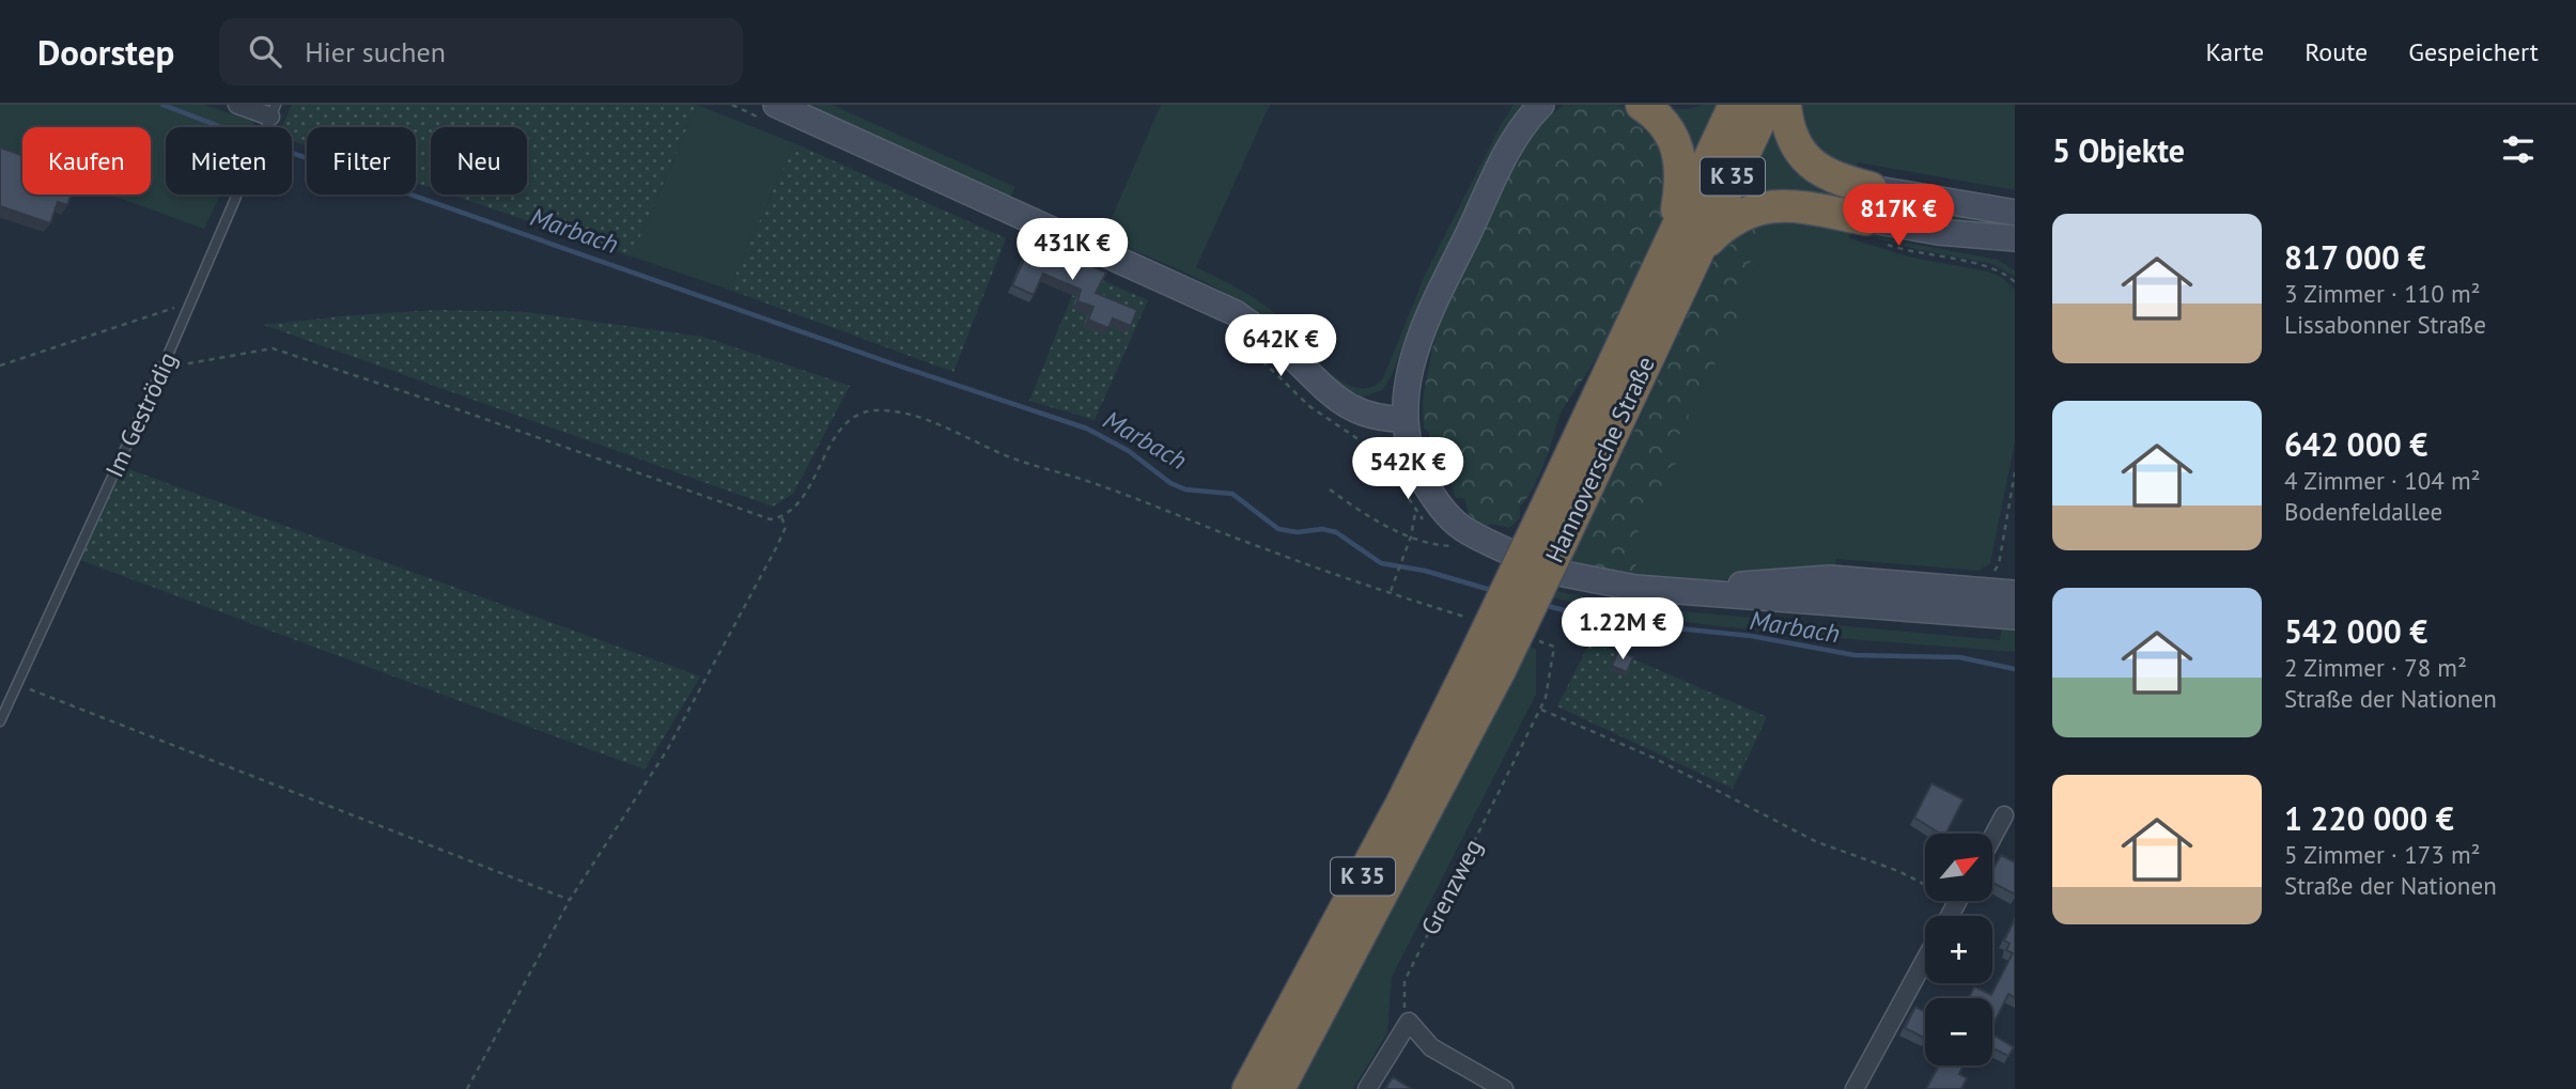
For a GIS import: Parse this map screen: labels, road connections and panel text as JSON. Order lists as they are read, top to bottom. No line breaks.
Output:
{"streets":{"highway":["K 35","Hannoversche Straße"],"lane":["Im Geströdig"],"path":["Grenzweg"]},"water":["Marbach"],"north":"top right","page":{"header":"Doorstep","search":"Hier suchen","nav":["Karte","Route","Gespeichert"],"heading":"5 Objekte","chip":["Kaufen","Mieten","Filter","Neu"],"price":["817K €","431K €","642K €","542K €","1.22M €"],"list":[{"name":"817 000 €","note":"3 Zimmer · 110 m² · Lissabonner Straße"},{"name":"642 000 €","note":"4 Zimmer · 104 m² · Bodenfeldallee"},{"name":"542 000 €","note":"2 Zimmer · 78 m² · Straße der Nationen"},{"name":"1 220 000 €","note":"5 Zimmer · 173 m² · Straße der Nationen"}],"map_buttons":["+","−"]}}
